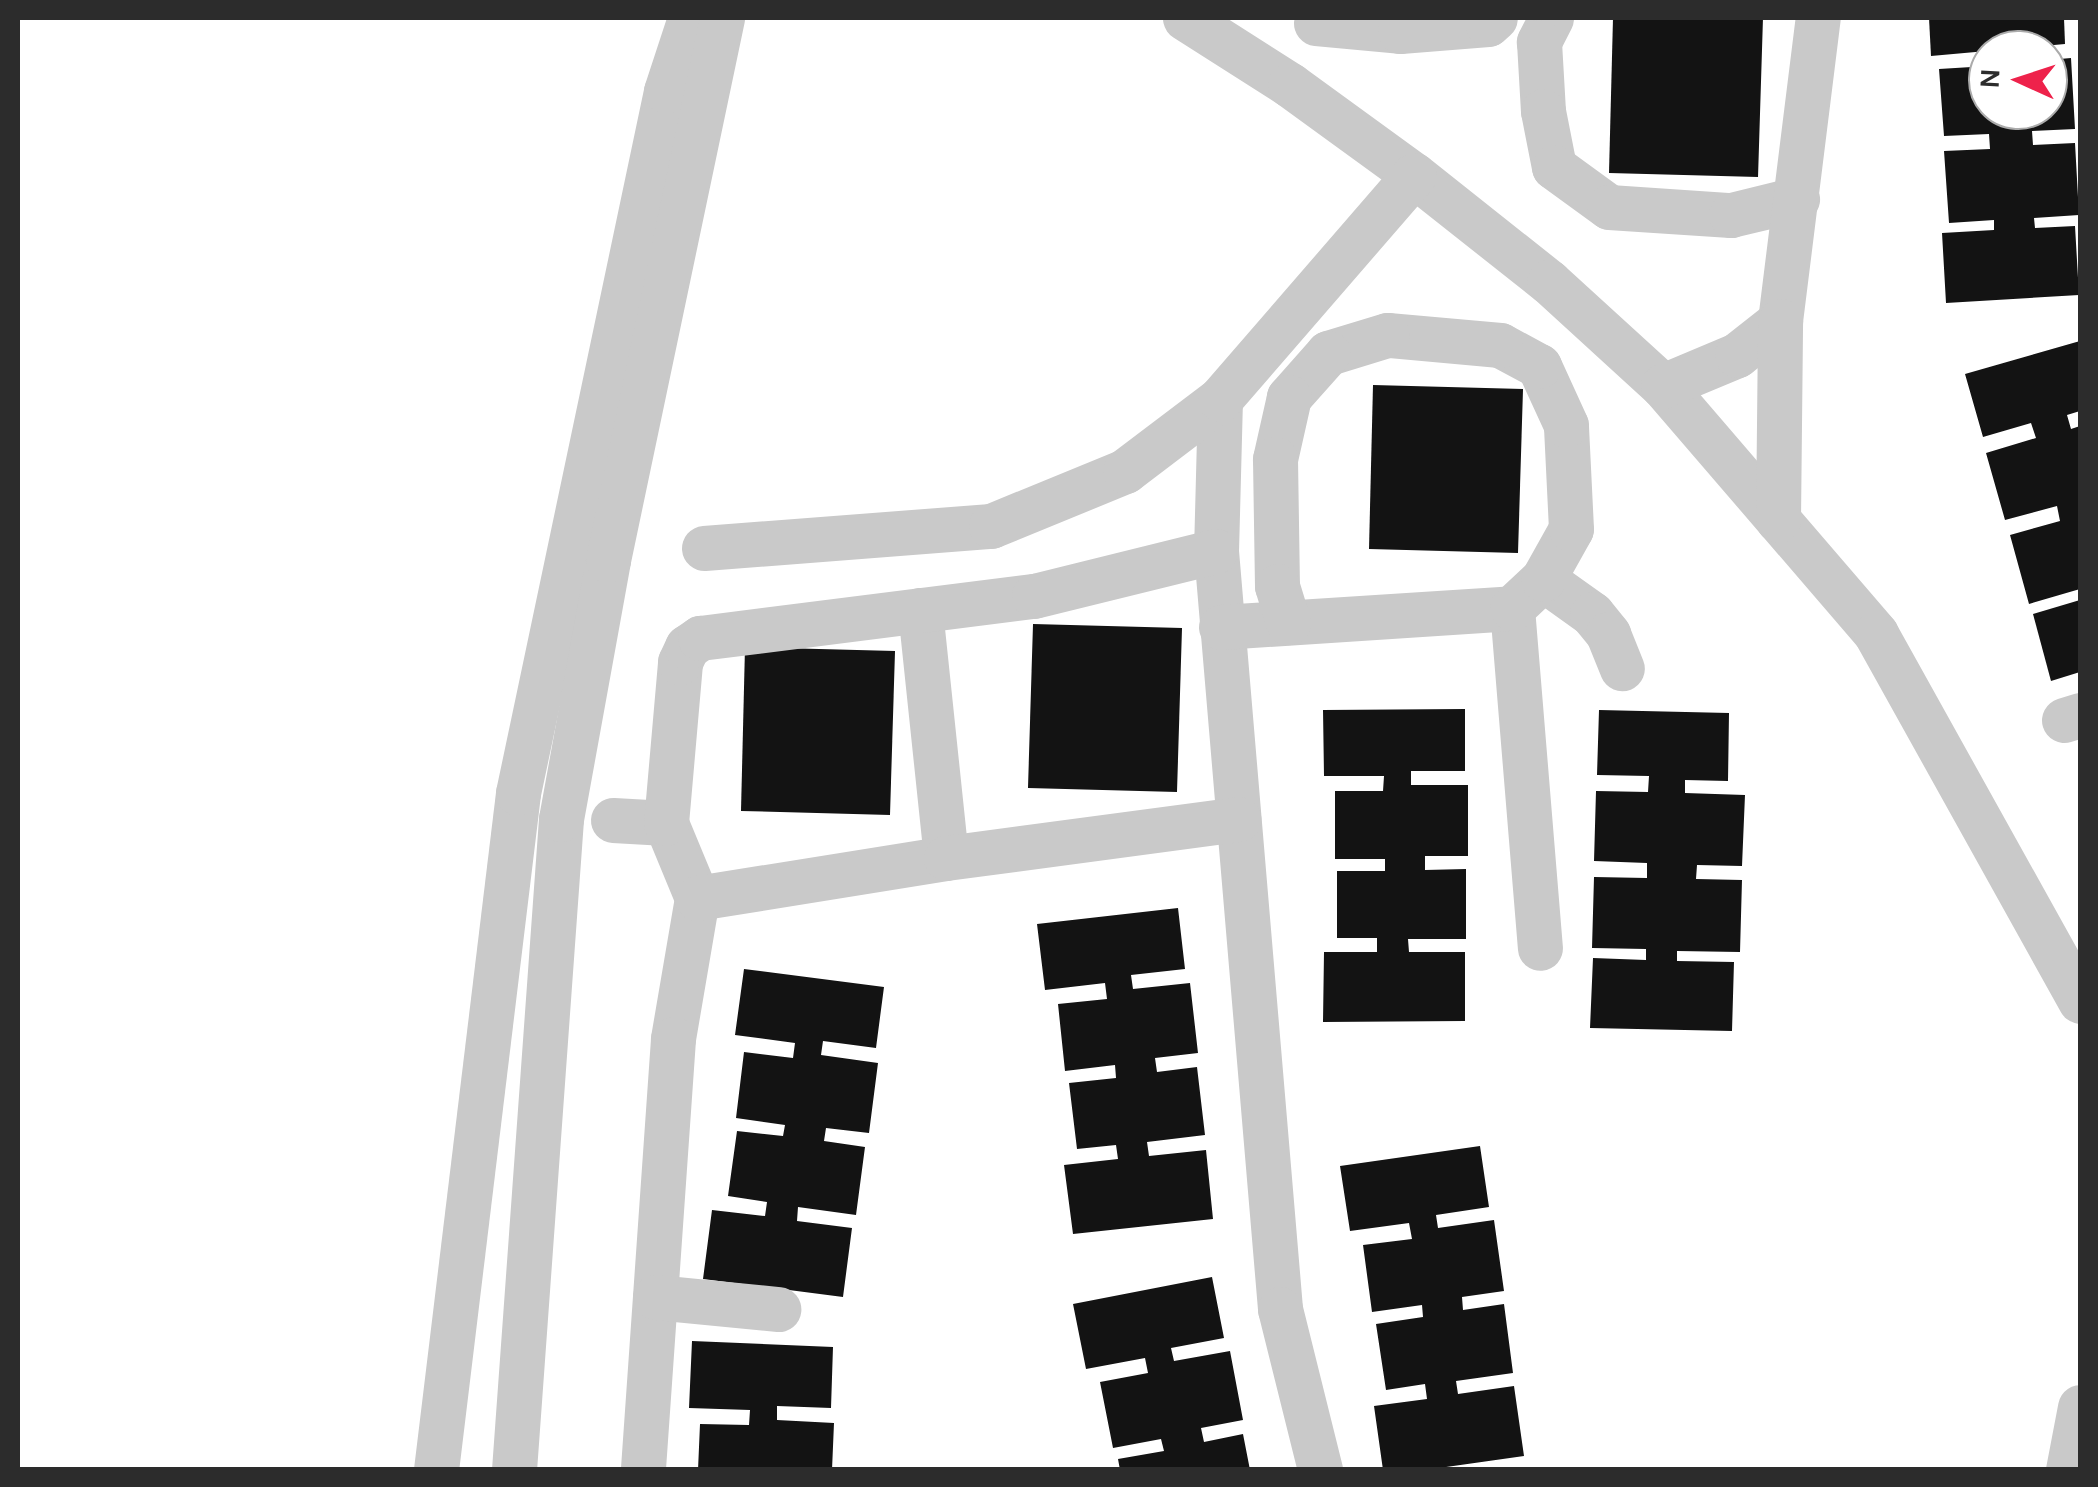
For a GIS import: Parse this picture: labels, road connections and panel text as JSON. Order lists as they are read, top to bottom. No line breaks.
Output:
{"north":"left"}
